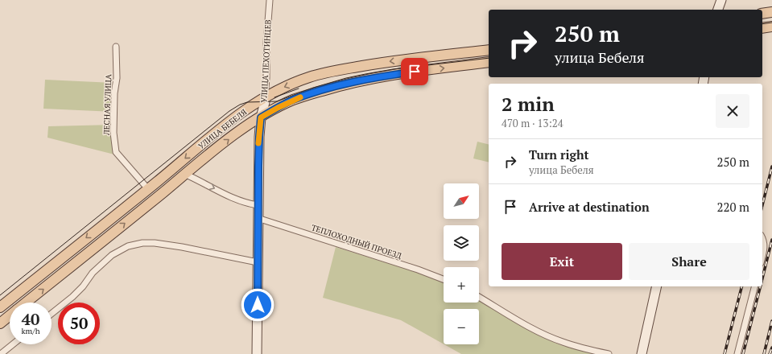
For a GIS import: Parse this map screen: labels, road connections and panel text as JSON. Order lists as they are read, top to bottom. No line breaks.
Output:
{"streets":{"main road":["УЛИЦА ПЕХОТИНЦЕВ","УЛИЦА БЕБЕЛЯ"],"street":["ЛЕСНАЯ УЛИЦА","ТЕПЛОХОДНЫЙ ПРОЕЗД"]},"crossings":[["УЛИЦА ПЕХОТИНЦЕВ","УЛИЦА БЕБЕЛЯ"],["УЛИЦА ПЕХОТИНЦЕВ","ТЕПЛОХОДНЫЙ ПРОЕЗД"],["ЛЕСНАЯ УЛИЦА","УЛИЦА БЕБЕЛЯ"]],"north":"top right","page":{"turn":["250 m","улица Бебеля"],"heading":["2 min","470 m · 13:24"],"list":[{"name":"Turn right","note":"улица Бебеля","value":"250 m"},{"name":"Arrive at destination","value":"220 m"}],"map_buttons":["+","−"],"buttons":["Exit","Share"],"speed":"40 km/h","limit":"50"}}
